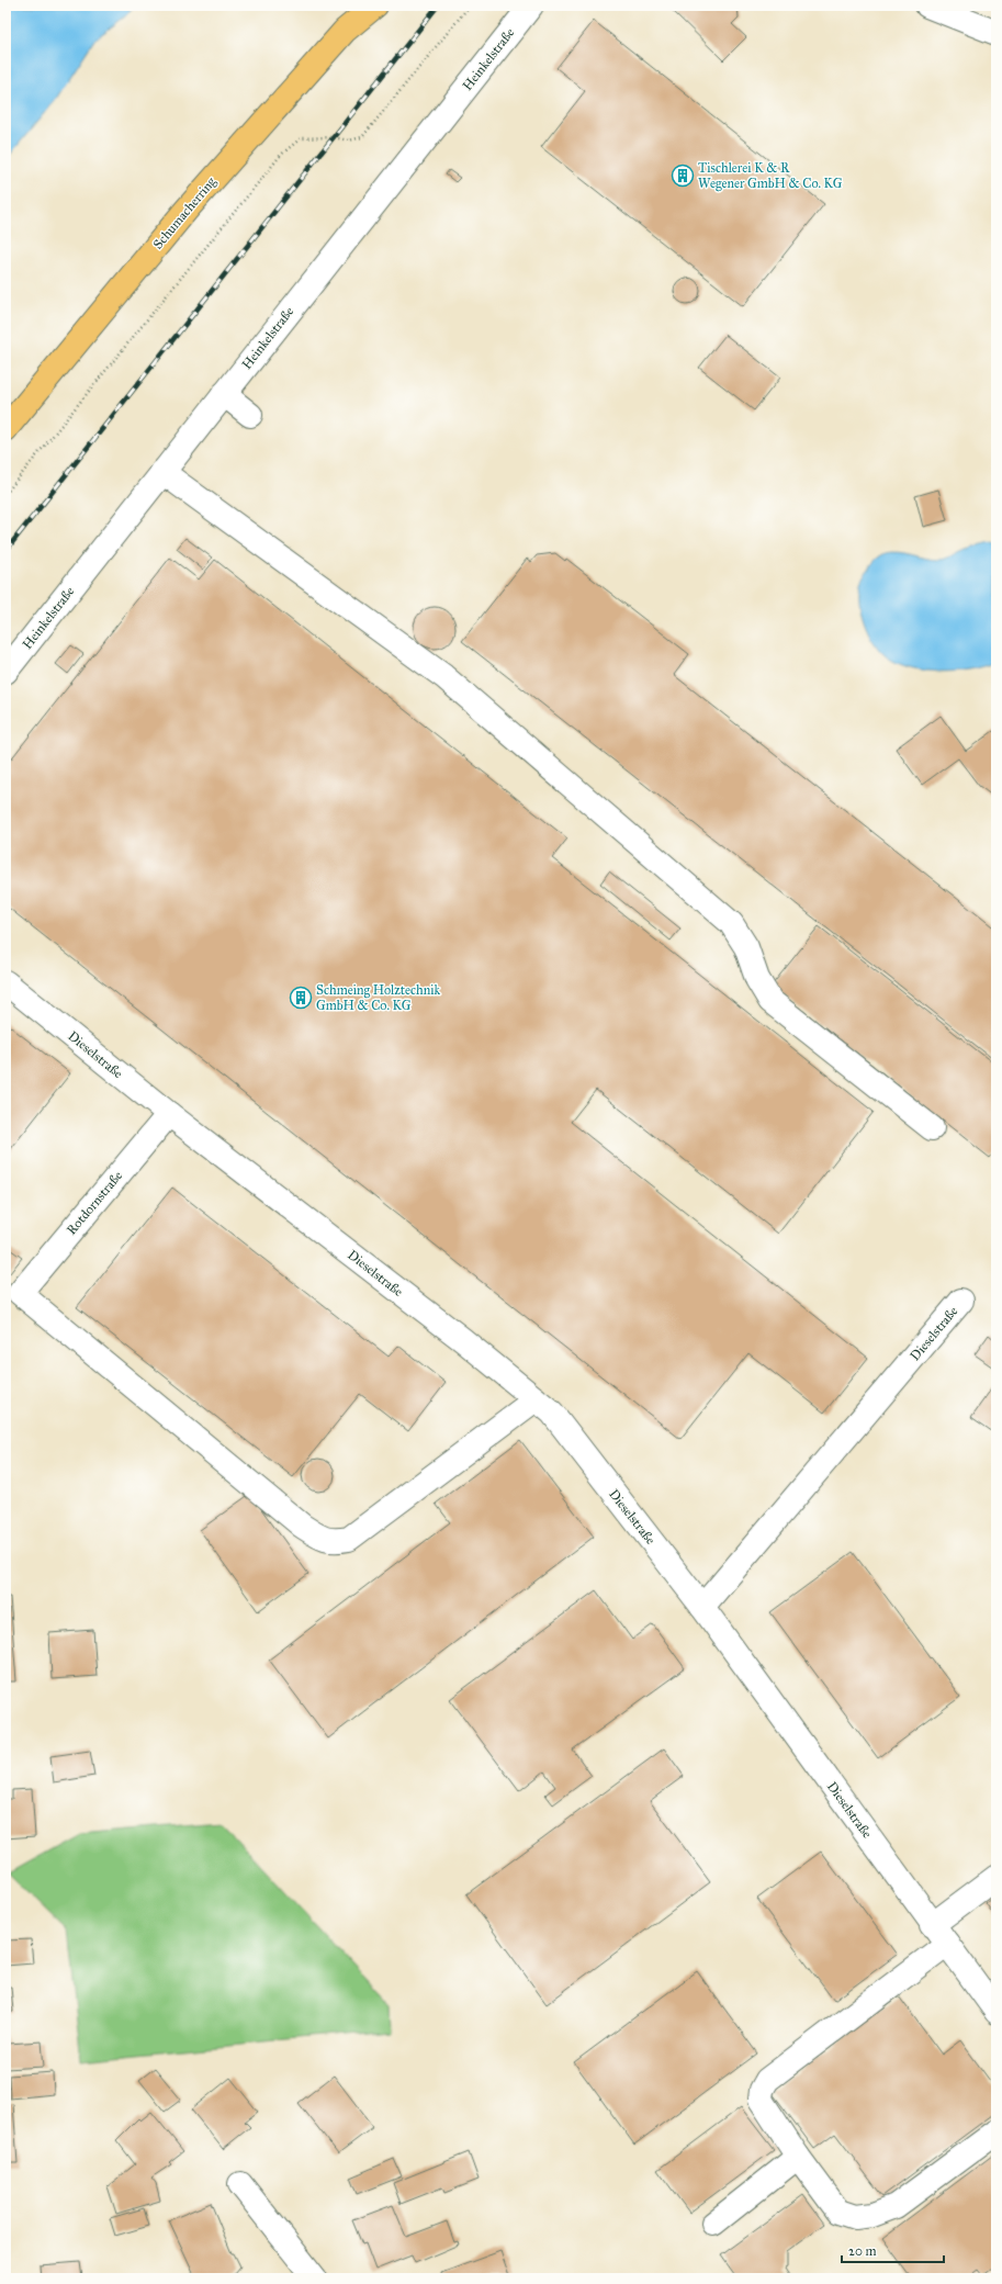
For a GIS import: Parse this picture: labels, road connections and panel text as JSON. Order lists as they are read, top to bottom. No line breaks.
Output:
{"streets":{"main road":["Schumacherring"],"street":["Heinkelstraße","Dieselstraße","Rotdornstraße"]},"crossings":[["Dieselstraße","Rotdornstraße"]],"places":{"building":["Tischlerei K & R Wegener GmbH & Co. KG","Schmeing Holztechnik GmbH & Co. KG"]},"scale_bar":"20 m"}
